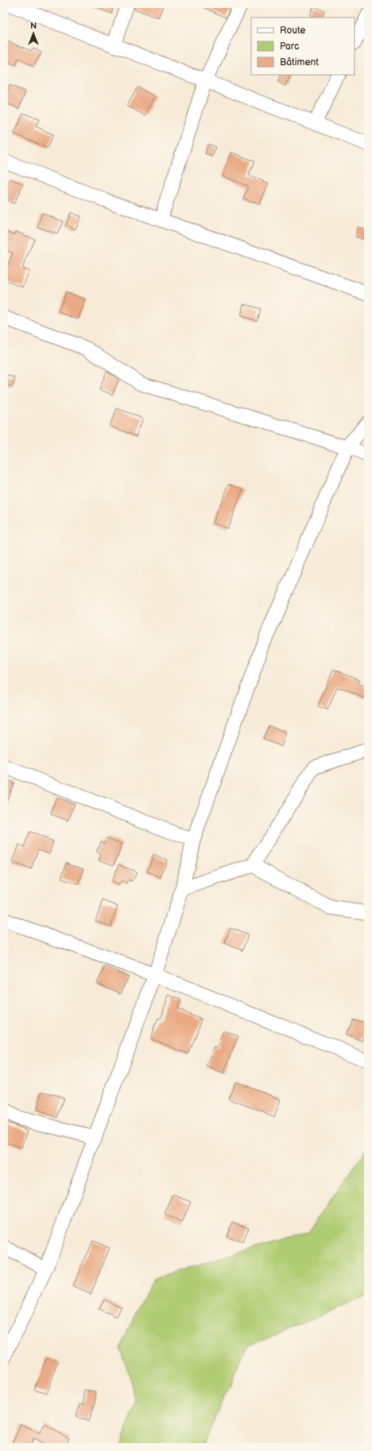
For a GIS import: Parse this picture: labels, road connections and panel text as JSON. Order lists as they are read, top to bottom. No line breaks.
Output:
{"legend":["Route","Parc","Bâtiment"],"north":"top"}
